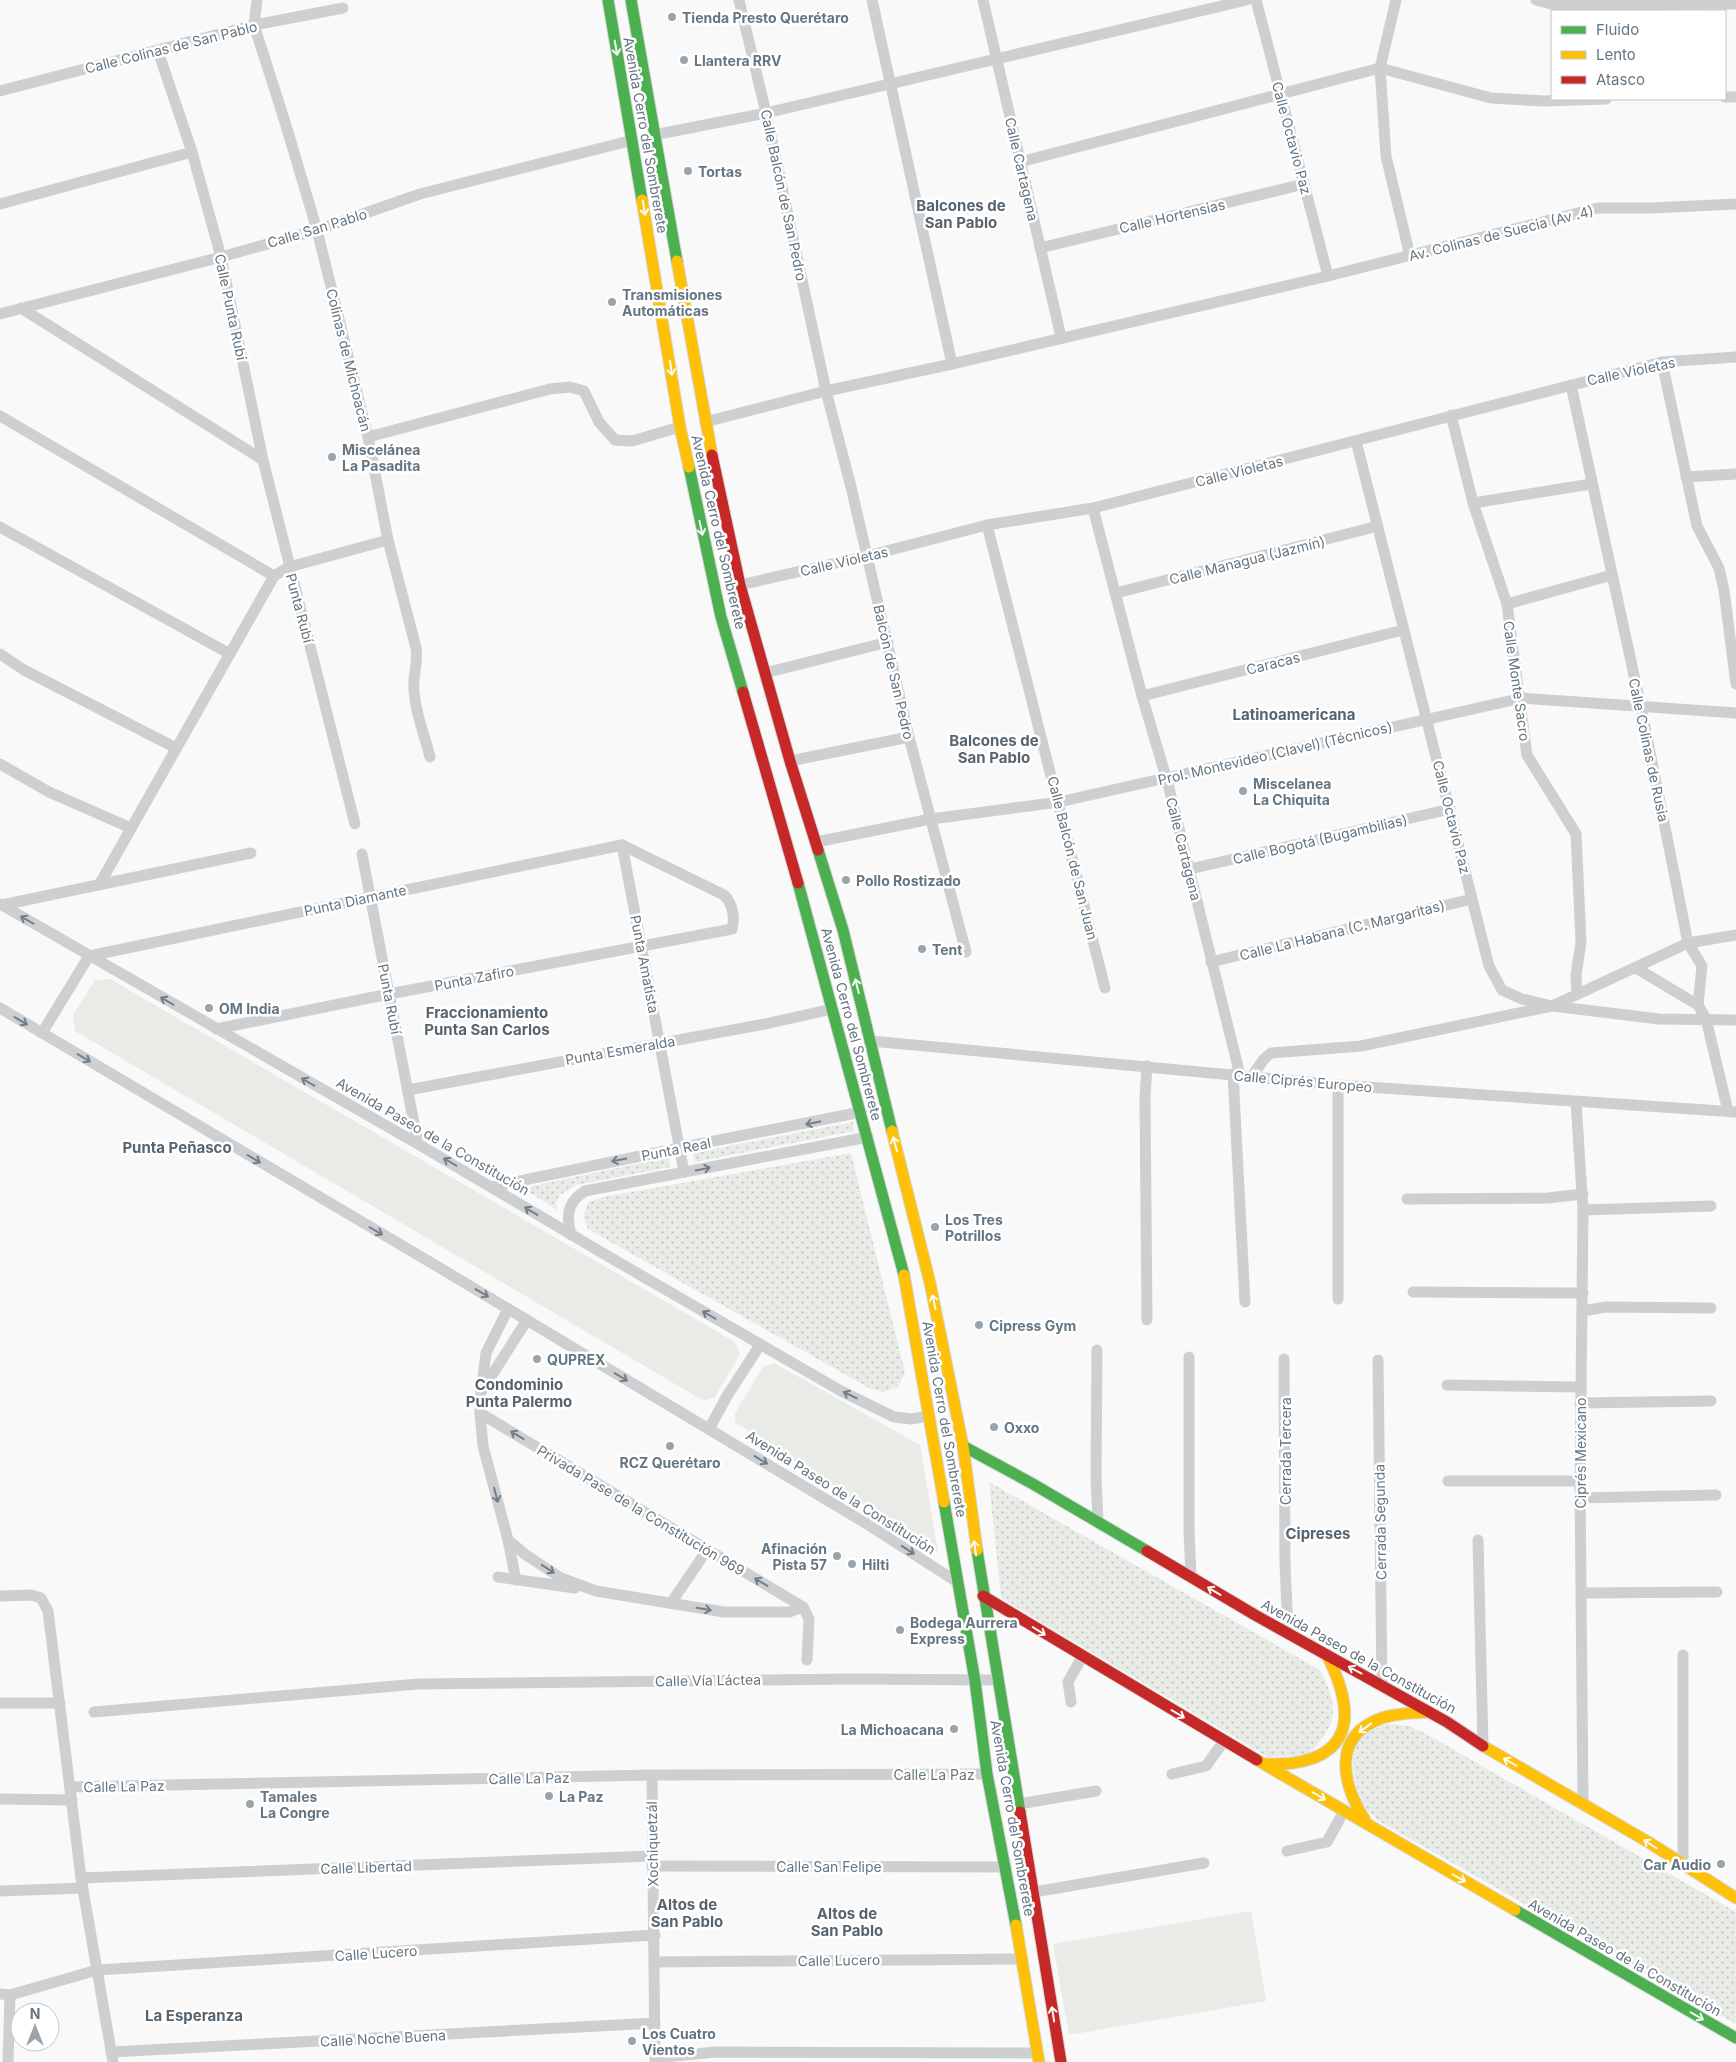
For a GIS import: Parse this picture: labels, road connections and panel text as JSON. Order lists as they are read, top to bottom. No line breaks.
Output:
{"streets":{"main road":["Avenida Cerro del Sombrerete","Avenida Paseo de la Constitución"],"street":["Calle Colinas de San Pablo","Calle Octavio Paz","Calle Cartagena","Calle Balcón de San Pedro","Calle Hortensias","Calle San Pablo","Av. Colinas de Suecia (Av .4)","Calle Punta Rubí","Colinas de Michoacán","Calle Violetas","Calle Managua (Jazmín)","Punta Rubí","Caracas","Balcón de San Pedro","Calle Monte Sacro","Calle Colinas de Rusia","Prol. Montevideo (Clavel) (Técnicos)","Calle Bogotá (Bugambilias)","Calle Balcón de San Juan","Punta Diamante","Calle La Habana (C. Margaritas)","Punta Amatista","Punta Zafiro","Punta Esmeralda","Calle Ciprés Europeo","Punta Real","Cerrada Tercera","Ciprés Mexicano","Privada Pase de la Constitución 969","Cerrada Segunda","Calle Vía Láctea","Calle La Paz","Xochiquetzál","Calle San Felipe","Calle Libertad","Calle Lucero","Calle Noche Buena"]},"crossings":[["Calle Colinas de San Pablo","Calle Punta Rubí"],["Calle Colinas de San Pablo","Colinas de Michoacán"],["Avenida Cerro del Sombrerete","Calle San Pablo"],["Avenida Cerro del Sombrerete","Av. Colinas de Suecia (Av .4)"],["Avenida Cerro del Sombrerete","Calle Violetas"],["Avenida Cerro del Sombrerete","Prol. Montevideo (Clavel) (Técnicos)"],["Avenida Cerro del Sombrerete","Punta Esmeralda"],["Avenida Cerro del Sombrerete","Calle Ciprés Europeo"],["Avenida Cerro del Sombrerete","Avenida Paseo de la Constitución"],["Avenida Cerro del Sombrerete","Punta Real"],["Avenida Cerro del Sombrerete","Calle Vía Láctea"],["Avenida Cerro del Sombrerete","Calle La Paz"],["Avenida Cerro del Sombrerete","Calle San Felipe"],["Avenida Cerro del Sombrerete","Calle Lucero"],["Calle Octavio Paz","Calle Hortensias"],["Calle Octavio Paz","Av. Colinas de Suecia (Av .4)"],["Calle Octavio Paz","Calle Violetas"],["Calle Octavio Paz","Calle Managua (Jazmín)"],["Calle Octavio Paz","Caracas"],["Calle Octavio Paz","Prol. Montevideo (Clavel) (Técnicos)"],["Calle Octavio Paz","Calle Bogotá (Bugambilias)"],["Calle Octavio Paz","Calle La Habana (C. Margaritas)"],["Calle Cartagena","Calle Hortensias"],["Calle Cartagena","Av. Colinas de Suecia (Av .4)"],["Calle Cartagena","Calle Violetas"],["Calle Cartagena","Calle Managua (Jazmín)"],["Calle Cartagena","Caracas"],["Calle Cartagena","Prol. Montevideo (Clavel) (Técnicos)"],["Calle Cartagena","Calle Bogotá (Bugambilias)"],["Calle Cartagena","Calle La Habana (C. Margaritas)"],["Calle Cartagena","Calle Ciprés Europeo"],["Calle Balcón de San Pedro","Av. Colinas de Suecia (Av .4)"],["Calle Balcón de San Pedro","Balcón de San Pedro"],["Calle San Pablo","Calle Punta Rubí"],["Calle San Pablo","Colinas de Michoacán"],["Av. Colinas de Suecia (Av .4)","Balcón de San Pedro"],["Calle Punta Rubí","Punta Rubí"],["Calle Violetas","Balcón de San Pedro"],["Calle Violetas","Calle Monte Sacro"],["Calle Violetas","Calle Colinas de Rusia"],["Calle Violetas","Calle Balcón de San Juan"],["Punta Rubí","Punta Diamante"],["Punta Rubí","Punta Zafiro"],["Punta Rubí","Punta Esmeralda"],["Punta Rubí","Avenida Paseo de la Constitución"],["Balcón de San Pedro","Prol. Montevideo (Clavel) (Técnicos)"],["Calle Monte Sacro","Prol. Montevideo (Clavel) (Técnicos)"],["Calle Colinas de Rusia","Prol. Montevideo (Clavel) (Técnicos)"],["Prol. Montevideo (Clavel) (Técnicos)","Calle Balcón de San Juan"],["Punta Diamante","Punta Amatista"],["Punta Diamante","Punta Zafiro"],["Punta Diamante","Avenida Paseo de la Constitución"],["Punta Amatista","Punta Zafiro"],["Punta Amatista","Punta Esmeralda"],["Punta Amatista","Punta Real"],["Punta Zafiro","Avenida Paseo de la Constitución"],["Calle Ciprés Europeo","Ciprés Mexicano"],["Avenida Paseo de la Constitución","Punta Real"],["Avenida Paseo de la Constitución","Cerrada Tercera"],["Avenida Paseo de la Constitución","Ciprés Mexicano"],["Avenida Paseo de la Constitución","Cerrada Segunda"],["Calle La Paz","Xochiquetzál"],["Xochiquetzál","Calle San Felipe"],["Xochiquetzál","Calle Libertad"],["Xochiquetzál","Calle Lucero"],["Xochiquetzál","Calle Noche Buena"],["Calle San Felipe","Calle Libertad"]],"districts":["Balcones de San Pablo","Latinoamericana","Balcones de San Pablo","Fraccionamiento Punta San Carlos","Punta Peñasco","Condominio Punta Palermo","Cipreses","Altos de San Pablo","Altos de San Pablo","La Esperanza"],"places":["Tienda Presto Querétaro","Llantera RRV","Tortas","Transmisiones Automáticas","Miscelánea La Pasadita","Miscelanea La Chiquita","Pollo Rostizado","Tent","OM India","Los Tres Potrillos","Cipress Gym","QUPREX","Oxxo","RCZ Querétaro","Afinación Pista 57","Hilti","Bodega Aurrera Express","La Michoacana","La Paz","Tamales La Congre","Car Audio","Los Cuatro Vientos"],"legend":["Fluido","Lento","Atasco"],"north":"top"}
